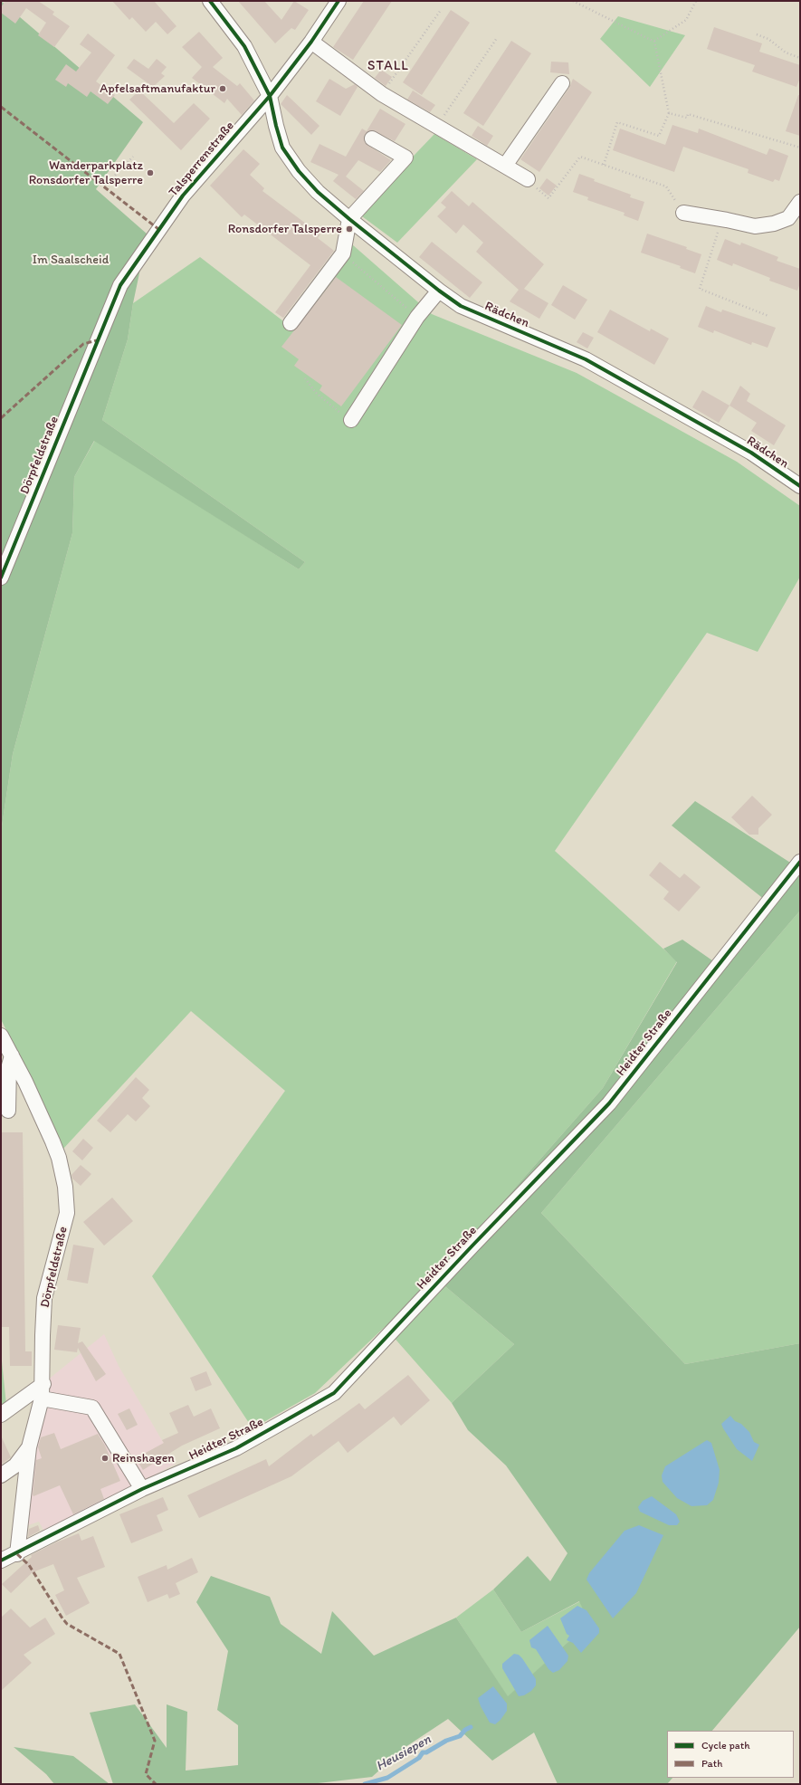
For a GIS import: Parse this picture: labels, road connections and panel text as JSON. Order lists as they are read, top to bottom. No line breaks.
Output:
{"streets":{"street":["Talsperrenstraße","Rädchen","Dörpfeldstraße","Heidter Straße"]},"crossings":[["Talsperrenstraße","Rädchen"],["Talsperrenstraße","Dörpfeldstraße"],["Dörpfeldstraße","Heidter Straße"]],"districts":["STALL"],"water":["Heusiepen"],"parks":["Im Saalscheid"],"places":["Apfelsaftmanufaktur","Wanderparkplatz Ronsdorfer Talsperre","Ronsdorfer Talsperre","Reinshagen"],"legend":["Cycle path","Path"]}
